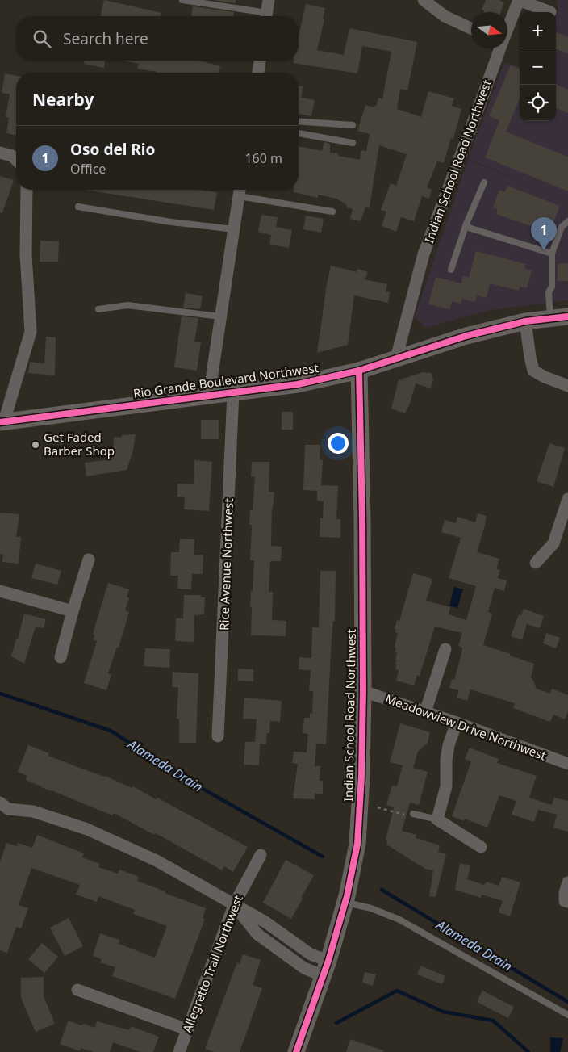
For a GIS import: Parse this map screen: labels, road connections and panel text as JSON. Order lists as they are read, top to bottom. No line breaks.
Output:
{"streets":{"main road":["Indian School Road Northwest","Rio Grande Boulevard Northwest"],"street":["Rice Avenue Northwest","Meadowview Drive Northwest","Allegretto Trail Northwest"]},"crossings":[["Indian School Road Northwest","Rio Grande Boulevard Northwest"],["Indian School Road Northwest","Meadowview Drive Northwest"],["Rio Grande Boulevard Northwest","Rice Avenue Northwest"]],"water":["Alameda Drain"],"places":["Get Faded Barber Shop"],"north":"right","page":{"map_buttons":["+","−"],"search":"Search here","heading":"Nearby","list":[{"mark":"1","name":"Oso del Rio","note":"Office","value":"160 m"}],"pins":"1"}}
